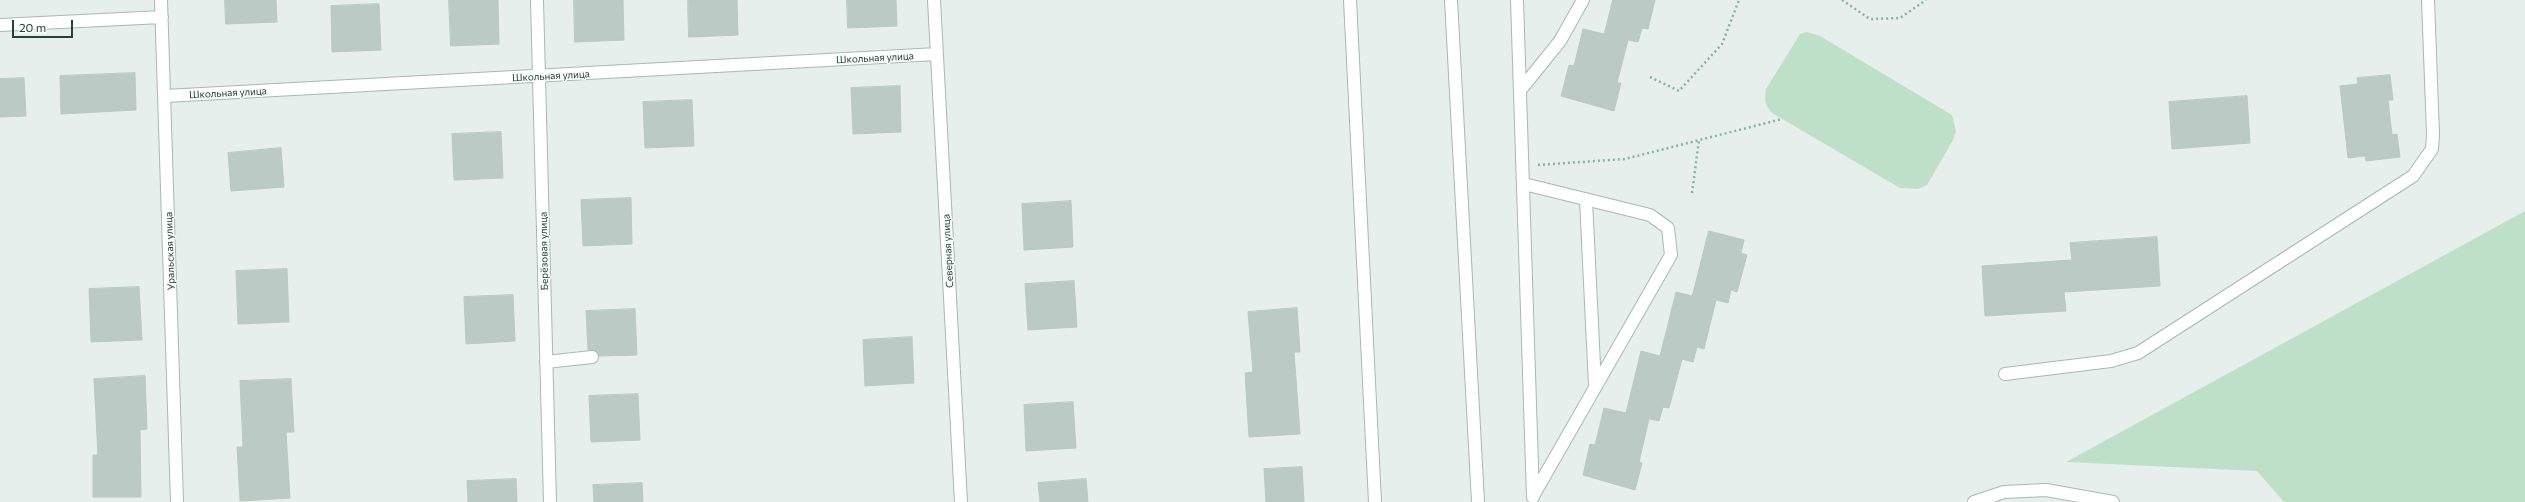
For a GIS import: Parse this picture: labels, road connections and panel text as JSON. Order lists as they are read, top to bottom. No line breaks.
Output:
{"streets":{"street":["Школьная улица","Уральская улица","Берёзовая улица","Северная улица"]},"crossings":[["Школьная улица","Уральская улица"],["Школьная улица","Берёзовая улица"],["Школьная улица","Северная улица"]],"scale_bar":"20 m"}
